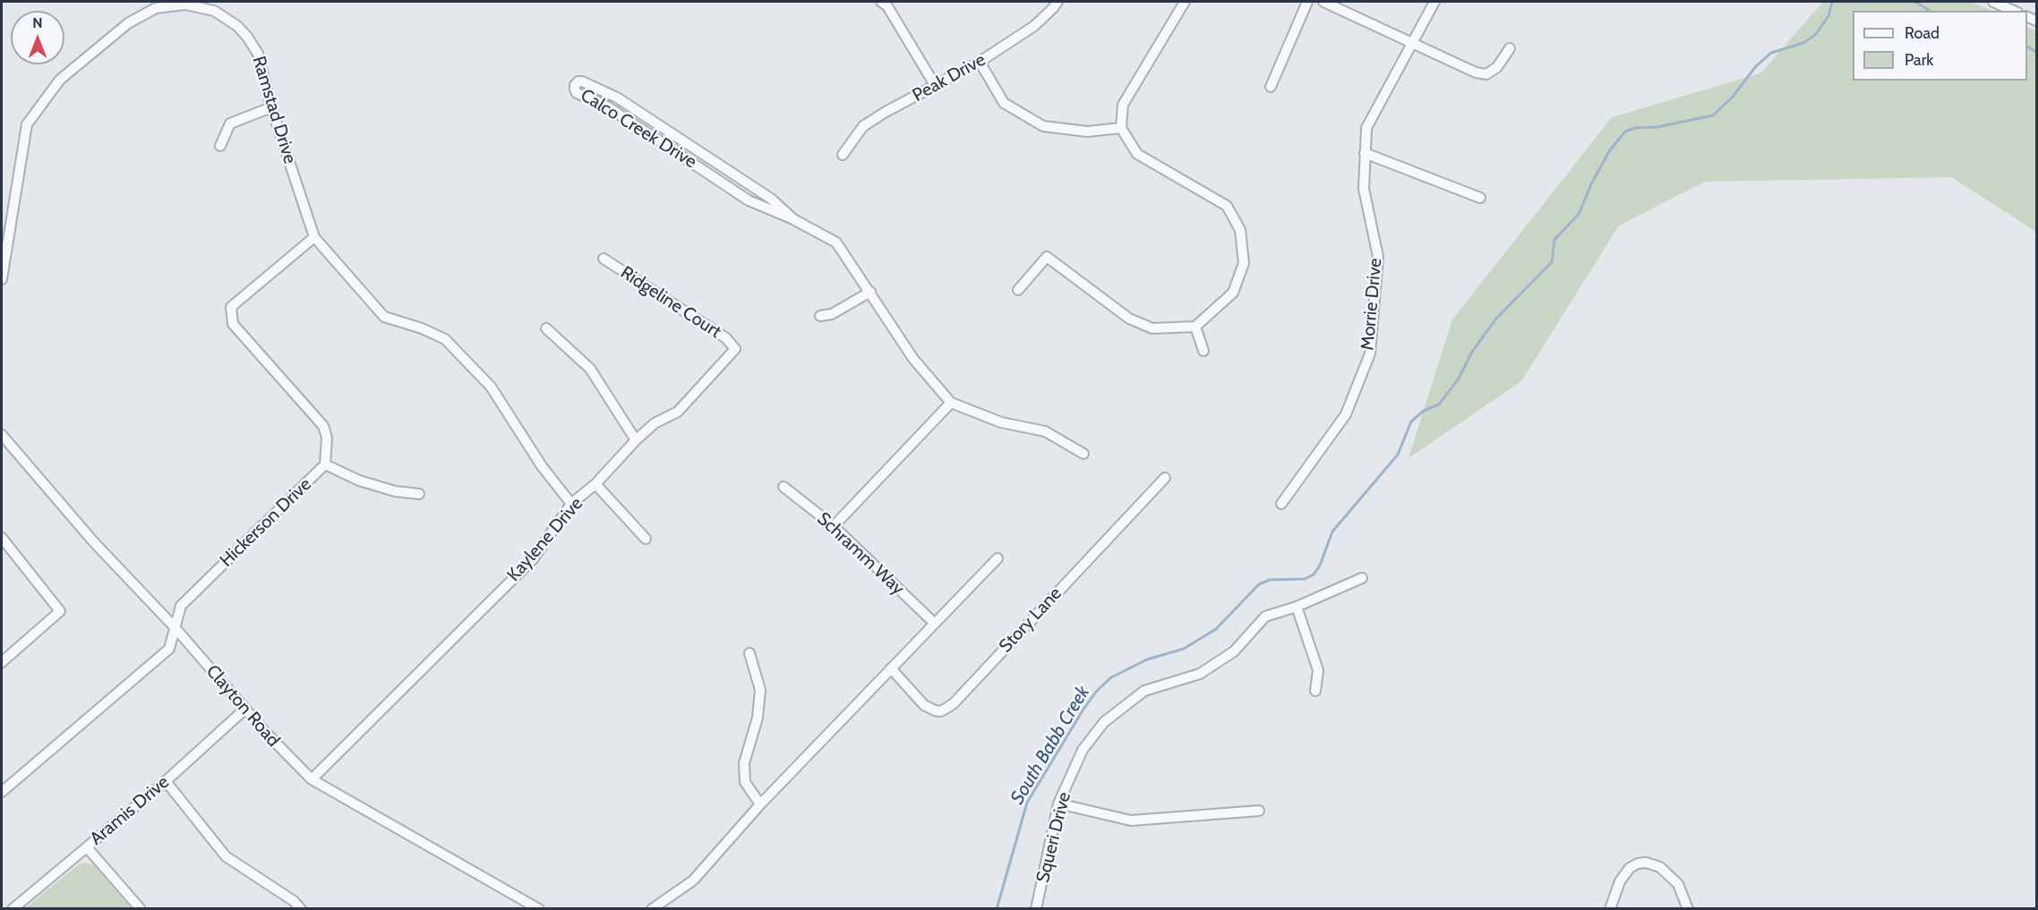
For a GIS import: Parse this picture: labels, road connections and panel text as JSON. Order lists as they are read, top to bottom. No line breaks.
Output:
{"streets":{"street":["Peak Drive","Ramstad Drive","Calco Creek Drive","Ridgeline Court","Morrie Drive","Hickerson Drive","Kaylene Drive","Schramm Way","Story Lane","Clayton Road","Aramis Drive","Squeri Drive"]},"crossings":[["Ramstad Drive","Hickerson Drive"],["Ramstad Drive","Kaylene Drive"],["Ridgeline Court","Kaylene Drive"],["Hickerson Drive","Clayton Road"],["Kaylene Drive","Clayton Road"],["Clayton Road","Aramis Drive"]],"water":["South Babb Creek"],"legend":["Road","Park"],"north":"top"}
